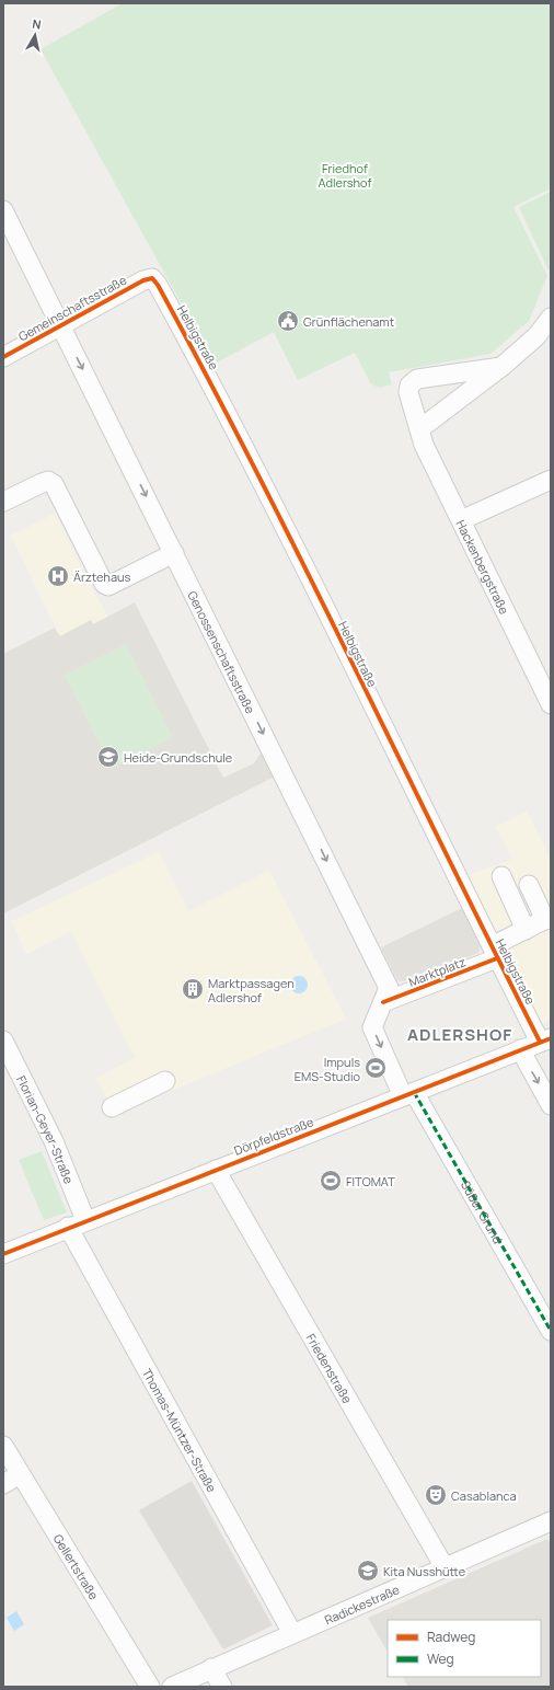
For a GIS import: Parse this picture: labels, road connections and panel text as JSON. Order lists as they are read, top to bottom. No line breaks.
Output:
{"streets":{"street":["Gemeinschaftsstraße","Helbigstraße","Hackenbergstraße","Genossenschaftsstraße","Marktplatz","Florian-Geyer-Straße","Dörpfeldstraße","Süßer Grund","Friedenstraße","Thomas-Müntzer-Straße","Gellertstraße","Radickestraße"]},"crossings":[["Gemeinschaftsstraße","Helbigstraße"],["Gemeinschaftsstraße","Genossenschaftsstraße"],["Helbigstraße","Marktplatz"],["Helbigstraße","Dörpfeldstraße"],["Genossenschaftsstraße","Marktplatz"],["Genossenschaftsstraße","Dörpfeldstraße"],["Genossenschaftsstraße","Süßer Grund"],["Florian-Geyer-Straße","Dörpfeldstraße"],["Dörpfeldstraße","Süßer Grund"],["Dörpfeldstraße","Friedenstraße"],["Dörpfeldstraße","Thomas-Müntzer-Straße"],["Friedenstraße","Radickestraße"],["Thomas-Müntzer-Straße","Radickestraße"]],"one_way":["Genossenschaftsstraße"],"districts":["ADLERSHOF"],"parks":["Friedhof Adlershof"],"places":{"public building":["Grünflächenamt"],"hospital":["Ärztehaus"],"school or university":["Heide-Grundschule","Kita Nusshütte"],"building":["Marktpassagen Adlershof"],"sports":["Impuls EMS-Studio","FITOMAT"],"theatre":["Casablanca"]},"legend":["Radweg","Weg"],"north":"top"}
